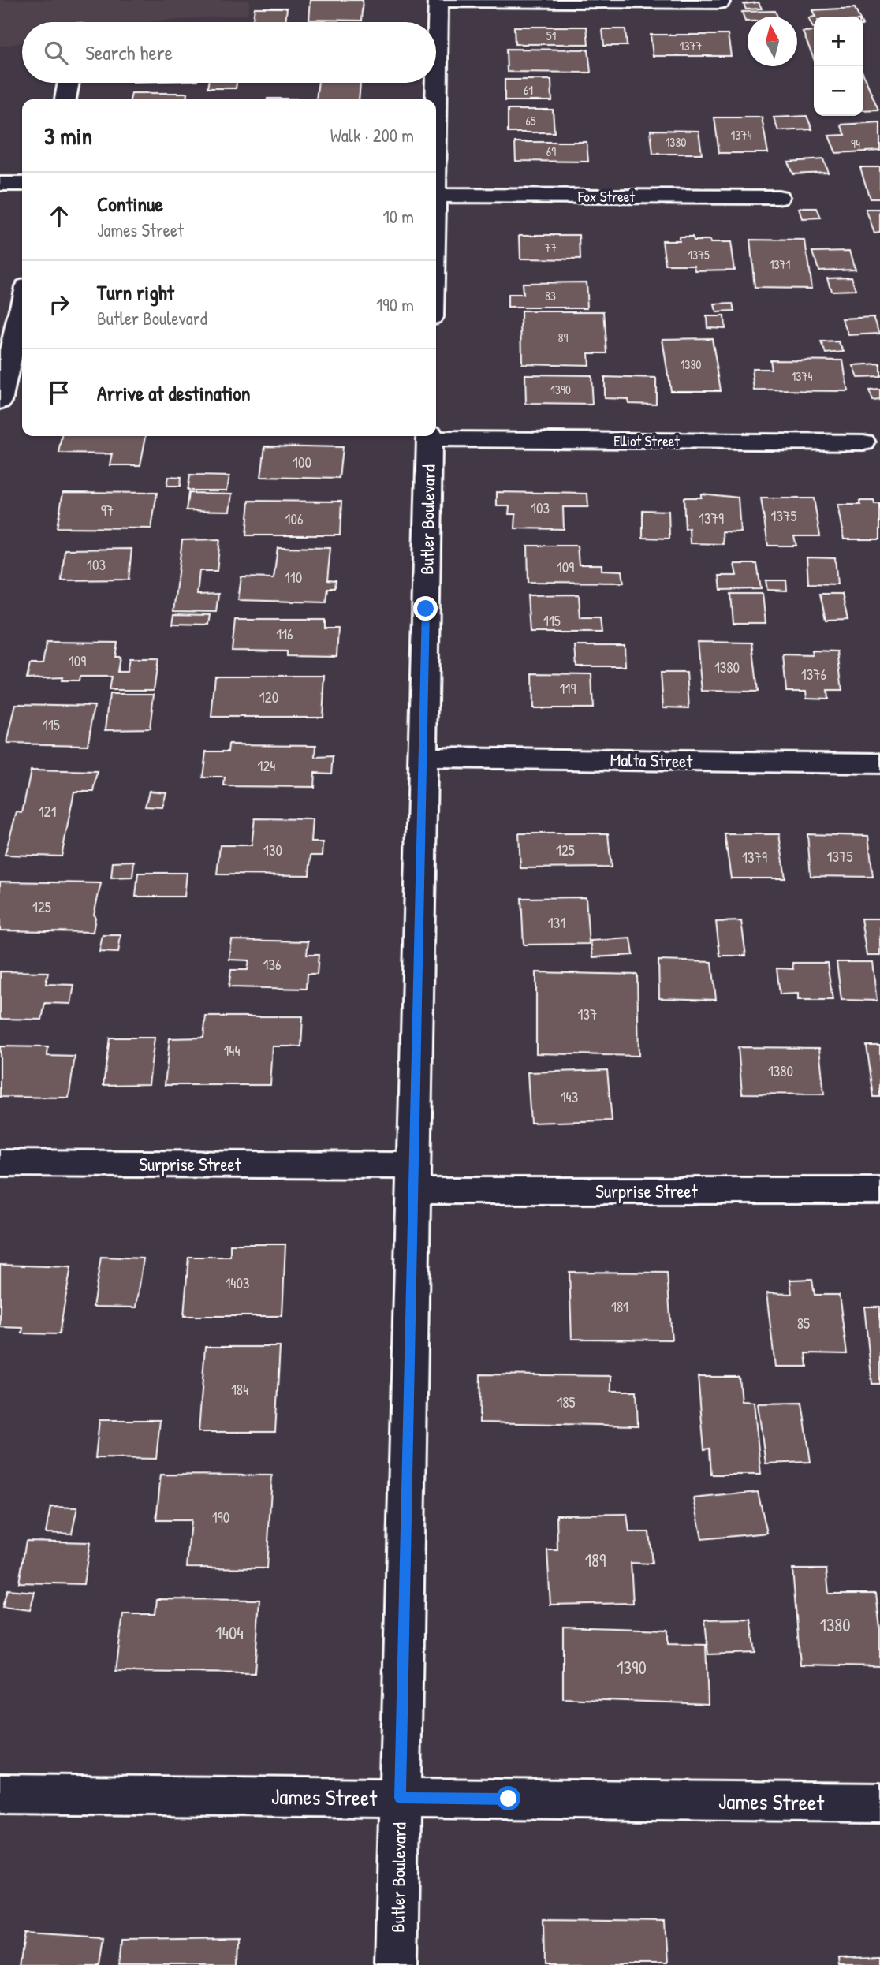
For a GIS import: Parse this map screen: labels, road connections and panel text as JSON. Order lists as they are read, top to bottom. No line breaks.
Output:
{"streets":{"street":["Fox Street","Elliot Street","Butler Boulevard","Malta Street","Surprise Street","James Street"]},"crossings":[["Butler Boulevard","Malta Street"],["Butler Boulevard","Surprise Street"],["Butler Boulevard","James Street"]],"house_numbers":["51","1377","61","65","1374","1380","94","69","77","1375","1371","83","89","1380","1374","1390","100","103","97","1375","1379","106","103","109","110","115","116","109","1380","1376","119","120","115","124","121","130","125","1375","1379","125","131","136","137","144","1380","143","1403","181","85","184","185","190","189","1380","1404","1390"],"north":"top","page":{"map_buttons":["+","−"],"search":"Search here","heading":["3 min","Walk · 200 m"],"list":[["Continue","James Street","10 m"],["Turn right","Butler Boulevard","190 m"],"Arrive at destination"]}}
